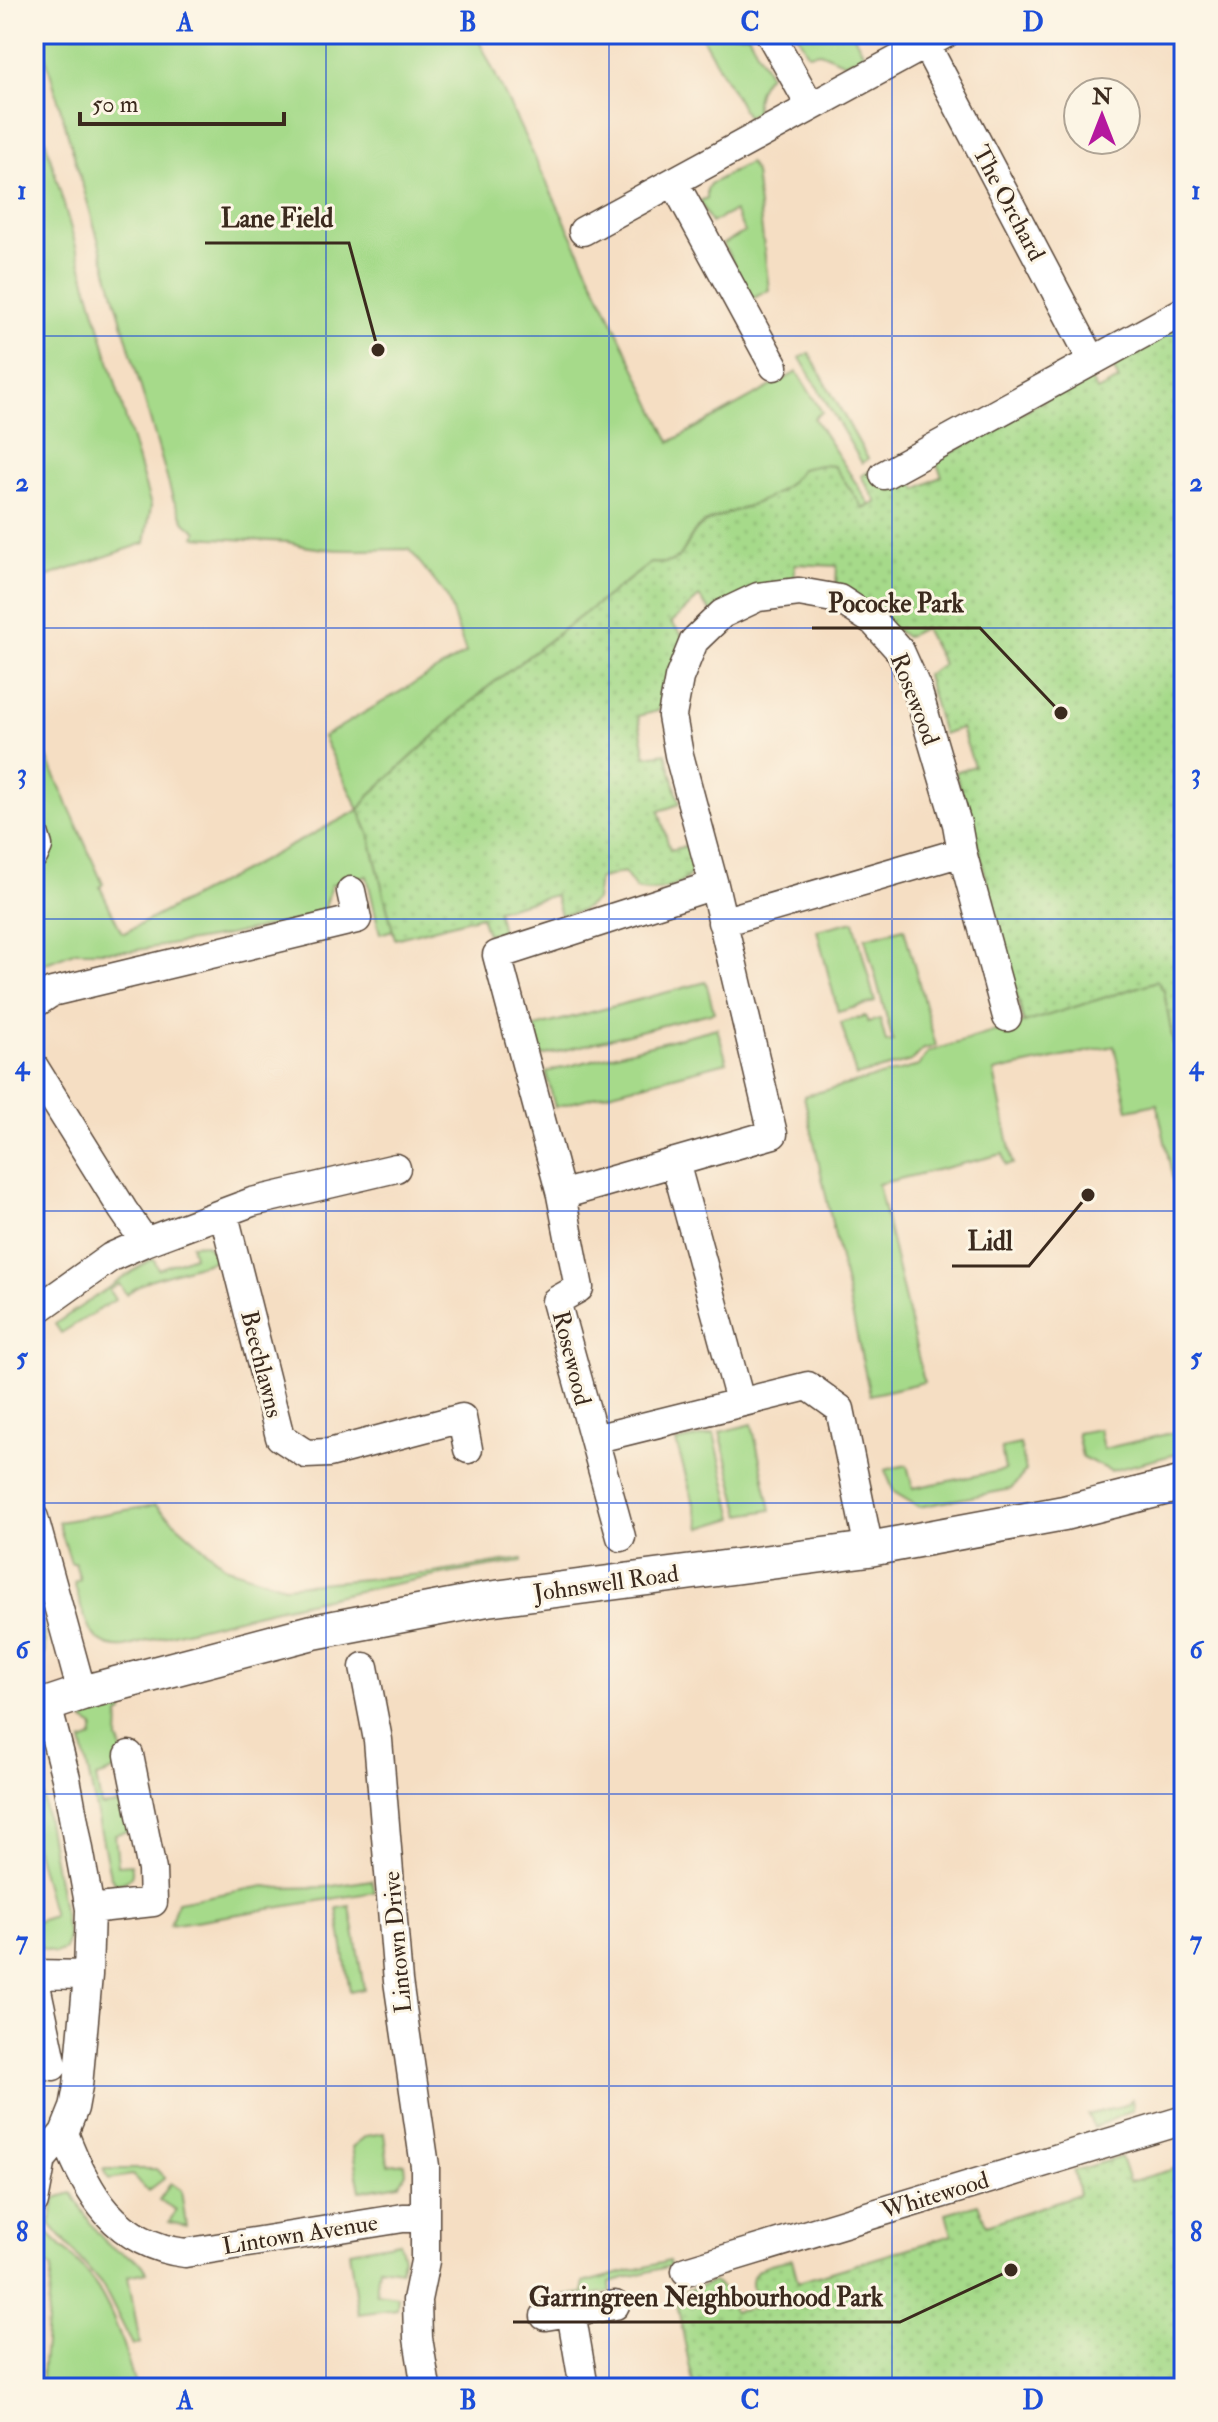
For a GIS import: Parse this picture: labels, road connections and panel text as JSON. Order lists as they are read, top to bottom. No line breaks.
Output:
{"streets":{"street":["The Orchard","Rosewood","Beechlawns","Johnswell Road","Lintown Drive","Whitewood","Lintown Avenue"]},"crossings":[["Rosewood","Johnswell Road"],["Lintown Drive","Lintown Avenue"]],"places":["Lane Field","Pococke Park","Lidl","Garringreen Neighbourhood Park"],"scale_bar":"50 m","north":"top","grid":{"columns":["A","B","C","D"],"rows":["1","2","3","4","5","6","7","8"]}}
